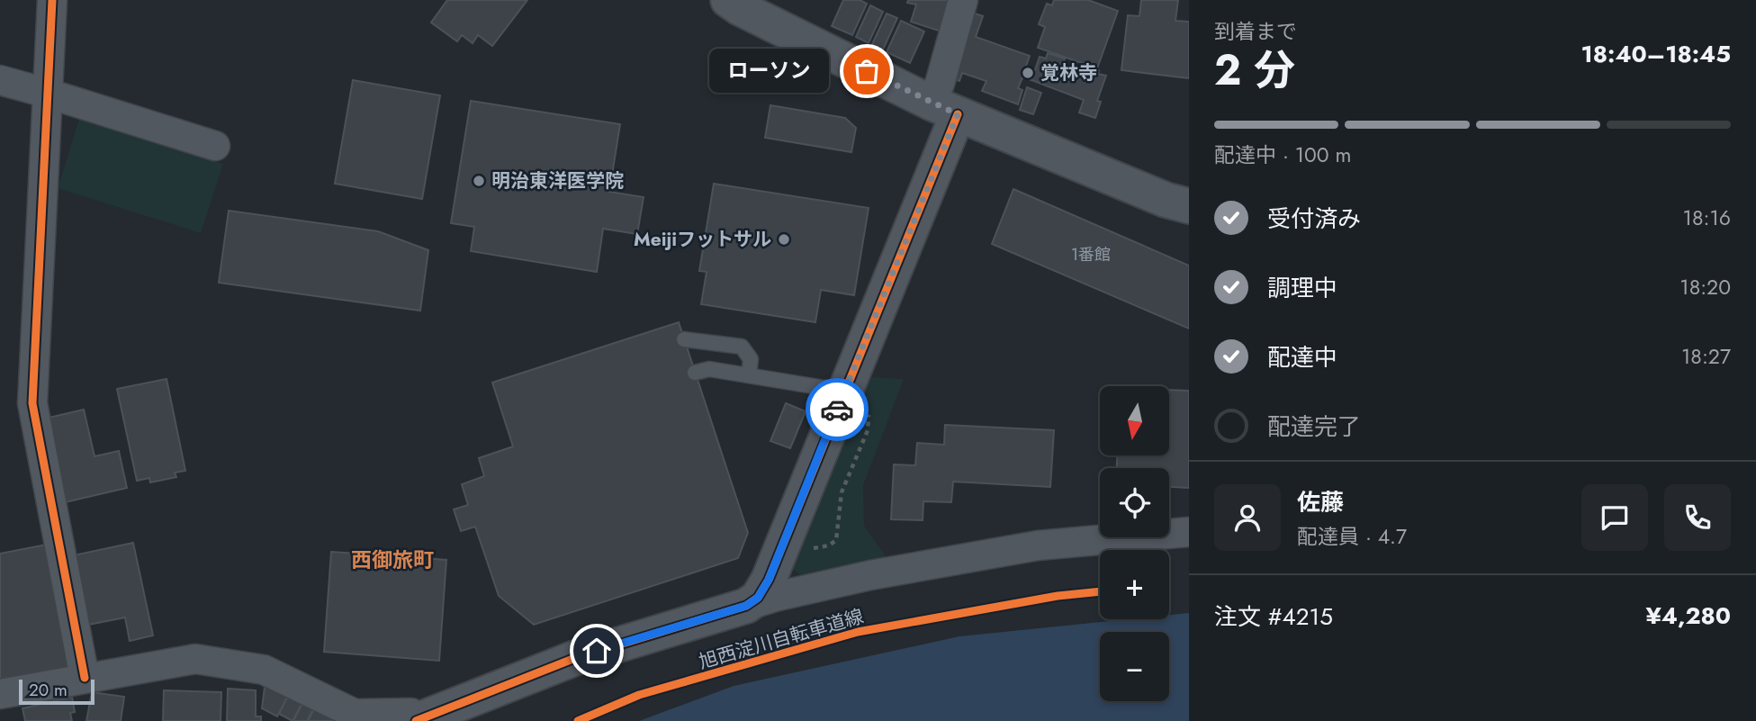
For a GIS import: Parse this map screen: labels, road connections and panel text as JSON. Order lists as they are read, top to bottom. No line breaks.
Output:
{"streets":{"cycle path":["旭西淀川自転車道線"]},"districts":["西御旅町"],"places":["ローソン","覚林寺","明治東洋医学院","Meijiフットサル"],"house_numbers":["1番館"],"scale_bar":"20 m","north":"bottom","page":{"heading":["2 分","到着まで","18:40–18:45"],"panel":["佐藤","配達員 · 4.7","注文 #4215","¥4,280"],"bubble":"ローソン","bar":"配達中 · 100 m","list":[["受付済み","18:16"],["調理中","18:20"],["配達中","18:27"],"配達完了"],"map_buttons":["+","−"],"scale":"20 m"}}
